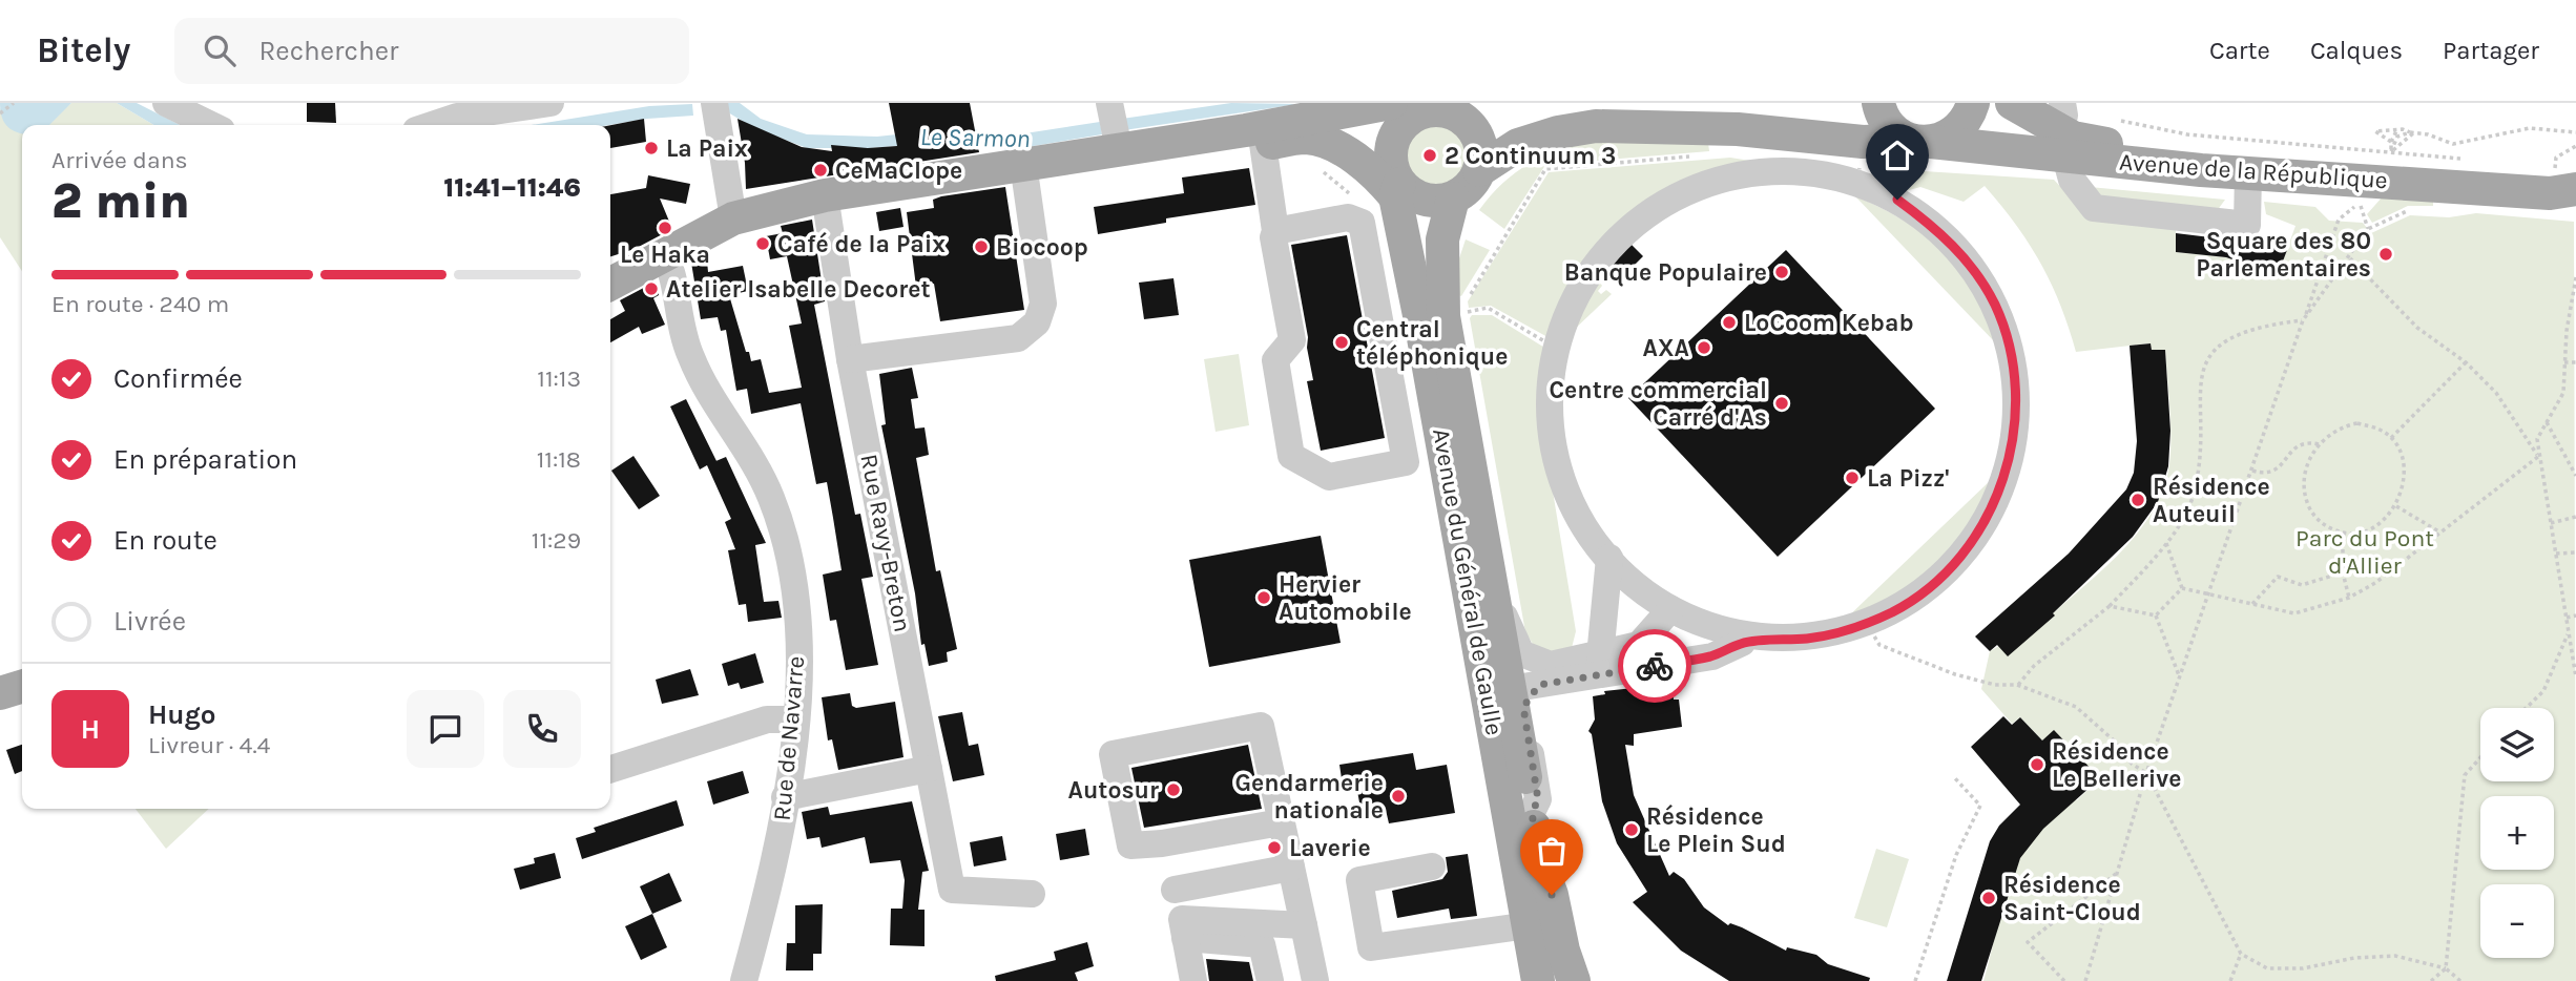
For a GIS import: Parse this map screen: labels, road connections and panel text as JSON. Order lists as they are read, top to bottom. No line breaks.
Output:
{"streets":{"main road":["Avenue de la République","Avenue du Général de Gaulle"],"street":["Rue Ravy-Breton","Rue de Navarre"]},"water":["Le Sarmon"],"parks":["Parc du Pont d'Allier"],"places":["La Paix","2 Continuum 3","CeMaClope","Le Haka","Café de la Paix","Biocoop","Square des 80 Parlementaires","Banque Populaire","Atelier Isabelle Decoret","LoCoom Kebab","Central téléphonique","AXA","Centre commercial Carré d'As","La Pizz'","Résidence Auteuil","Hervier Automobile","Résidence Le Bellerive","Autosur","Gendarmerie nationale","Résidence Le Plein Sud","Laverie","Résidence Saint-Cloud"],"page":{"header":"Bitely","search":"Rechercher","nav":["Carte","Calques","Partager"],"heading":["2 min","Arrivée dans","11:41–11:46"],"panel":["Hugo","Livreur · 4.4"],"bar":"En route · 240 m","list":[["Confirmée","11:13"],["En préparation","11:18"],["En route","11:29"],"Livrée"],"round":"H","map_buttons":["+","−"]}}
